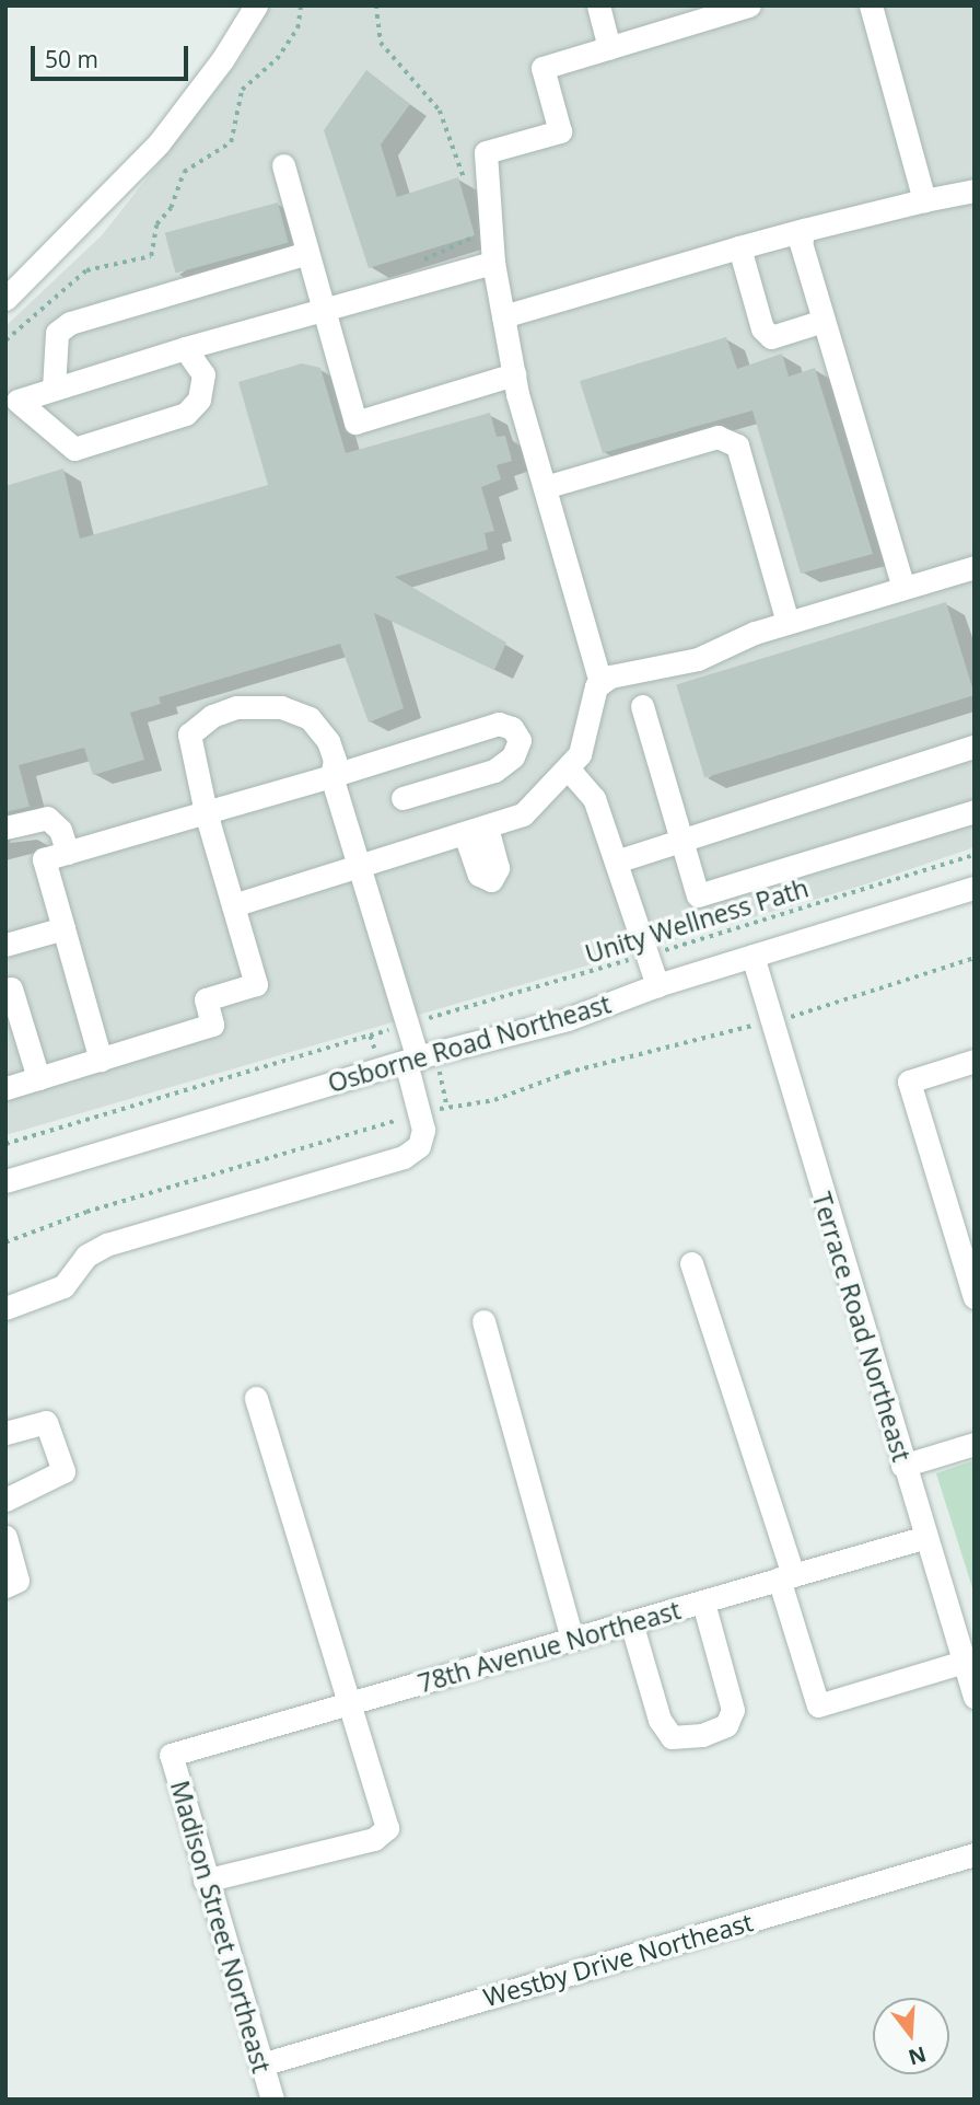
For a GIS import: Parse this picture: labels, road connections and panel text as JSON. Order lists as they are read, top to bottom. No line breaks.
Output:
{"streets":{"street":["Osborne Road Northeast","Terrace Road Northeast","78th Avenue Northeast","Madison Street Northeast","Westby Drive Northeast"],"path":["Unity Wellness Path"]},"crossings":[["Osborne Road Northeast","Terrace Road Northeast"],["Terrace Road Northeast","78th Avenue Northeast"],["78th Avenue Northeast","Madison Street Northeast"],["Madison Street Northeast","Westby Drive Northeast"]],"scale_bar":"50 m","north":"bottom"}
